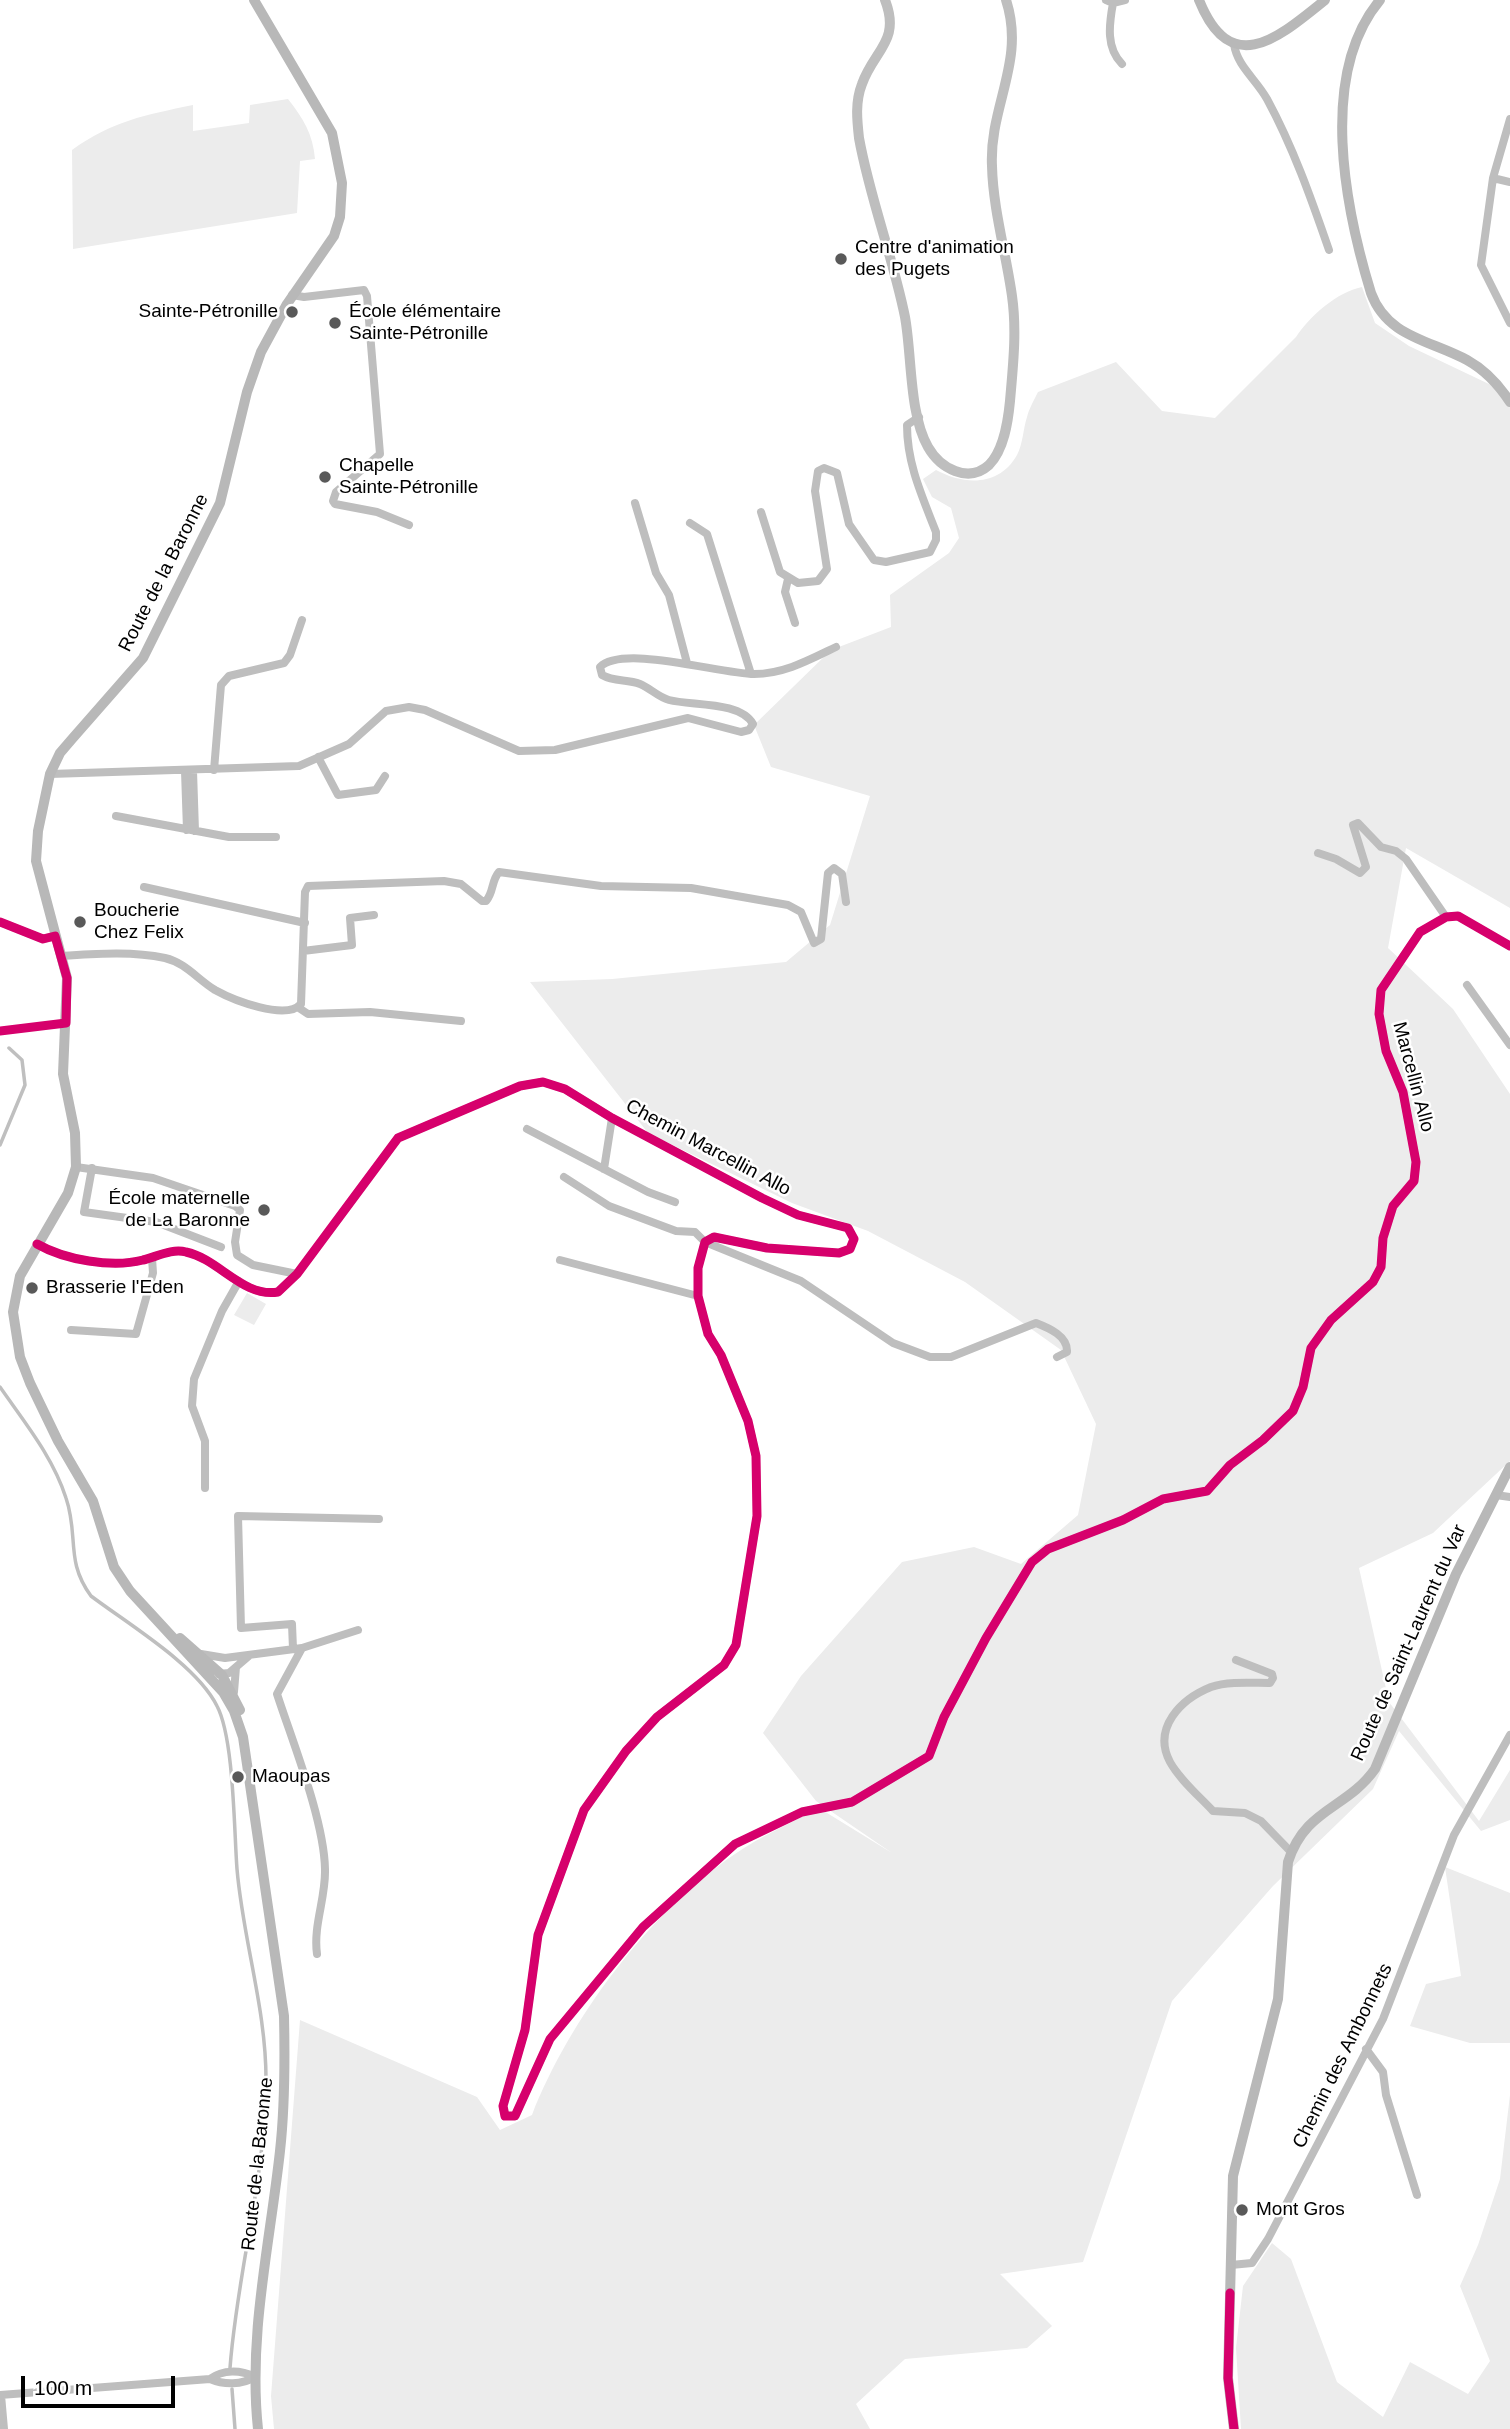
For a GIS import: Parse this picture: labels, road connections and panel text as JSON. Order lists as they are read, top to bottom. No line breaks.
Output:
{"streets":{"main road":["Route de la Baronne","Route de Saint-Laurent du Var"],"street":["Marcellin Allo","Chemin Marcellin Allo","Chemin des Ambonnets"]},"crossings":[["Route de la Baronne","Chemin Marcellin Allo"],["Route de Saint-Laurent du Var","Chemin des Ambonnets"]],"places":["Centre d'animation des Pugets","Sainte-Pétronille","École élémentaire Sainte-Pétronille","Chapelle Sainte-Pétronille","Boucherie Chez Felix","École maternelle de La Baronne","Brasserie l'Eden","Maoupas","Mont Gros"],"scale_bar":"100 m"}
